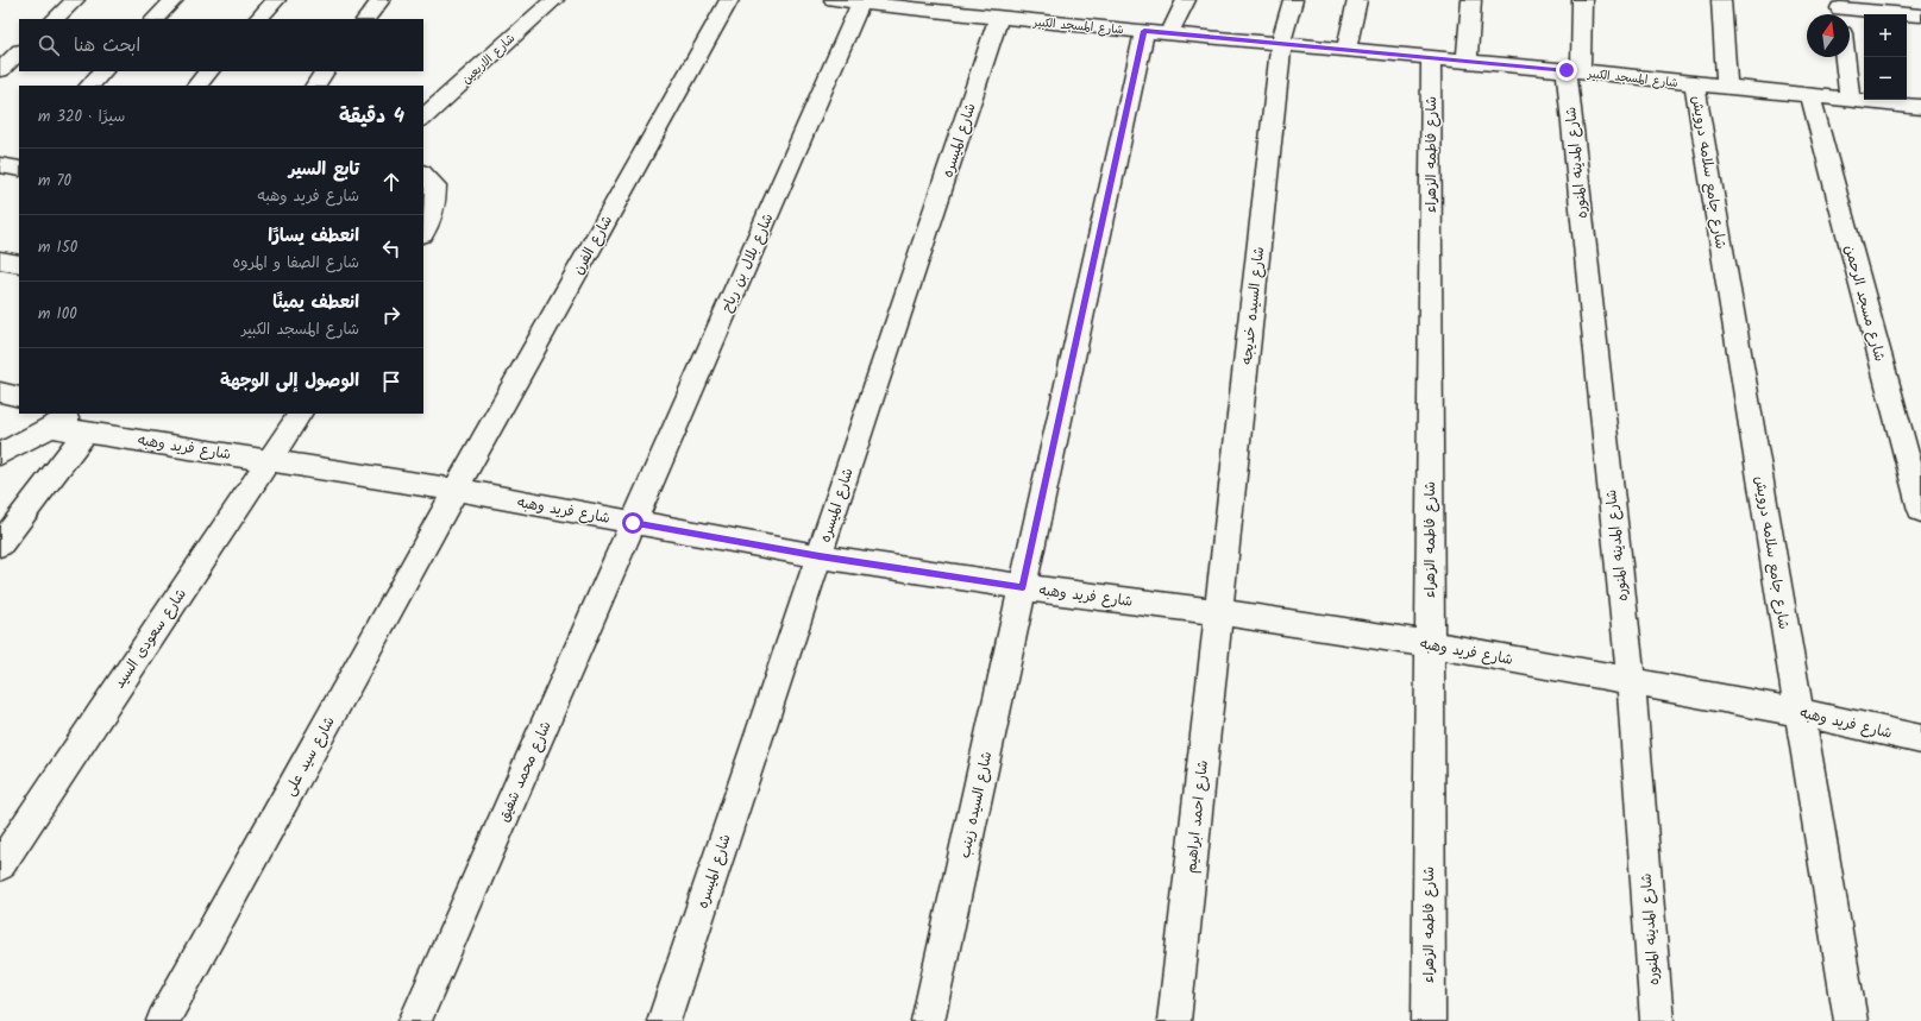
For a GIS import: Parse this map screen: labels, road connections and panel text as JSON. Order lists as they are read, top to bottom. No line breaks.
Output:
{"streets":{"street":["شارع المسجد الكبير","شارع الاربعين","شارع الميسره","شارع فاطمه الزهراء","شارع المدينه المنوره","شارع جامع سلامه درويش","شارع الفرن","شارع بلال بن رباح","شارع مسجد الرحمن","شارع السيده خديجه","شارع فريد وهبه","شارع سعودى السيد","شارع سيد على","شارع محمد شفيق","شارع السيده زينب","شارع احمد ابراهيم"]},"crossings":[["شارع المسجد الكبير","شارع الميسره"],["شارع المسجد الكبير","شارع فاطمه الزهراء"],["شارع المسجد الكبير","شارع المدينه المنوره"],["شارع المسجد الكبير","شارع جامع سلامه درويش"],["شارع المسجد الكبير","شارع بلال بن رباح"],["شارع المسجد الكبير","شارع مسجد الرحمن"],["شارع المسجد الكبير","شارع السيده خديجه"],["شارع المسجد الكبير","شارع السيده زينب"],["شارع الميسره","شارع فريد وهبه"],["شارع فاطمه الزهراء","شارع فريد وهبه"],["شارع المدينه المنوره","شارع فريد وهبه"],["شارع جامع سلامه درويش","شارع فريد وهبه"],["شارع الفرن","شارع فريد وهبه"],["شارع الفرن","شارع سيد على"],["شارع بلال بن رباح","شارع فريد وهبه"],["شارع بلال بن رباح","شارع محمد شفيق"],["شارع السيده خديجه","شارع فريد وهبه"],["شارع السيده خديجه","شارع احمد ابراهيم"],["شارع فريد وهبه","شارع سعودى السيد"],["شارع فريد وهبه","شارع سيد على"],["شارع فريد وهبه","شارع محمد شفيق"],["شارع فريد وهبه","شارع السيده زينب"],["شارع فريد وهبه","شارع احمد ابراهيم"]],"north":"top","page":{"map_buttons":["+","−"],"search":"ابحث هنا","heading":["4 دقيقة","سيرًا · 320 m"],"list":[["تابع السير","شارع فريد وهبه","70 m"],["انعطف يسارًا","شارع الصفا و المروه","150 m"],["انعطف يمينًا","شارع المسجد الكبير","100 m"],"الوصول إلى الوجهة"]}}
